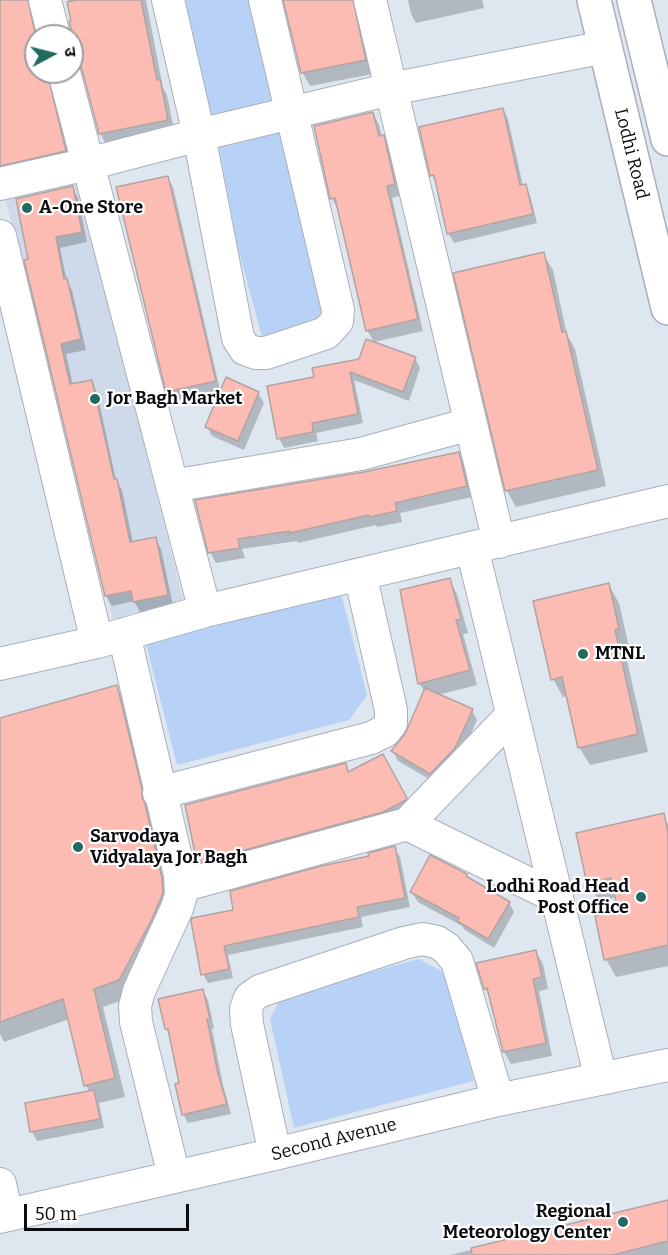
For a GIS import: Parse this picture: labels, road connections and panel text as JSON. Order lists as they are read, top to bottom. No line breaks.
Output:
{"streets":{"main road":["Lodhi Road"],"street":["Second Avenue"]},"places":["A-One Store","Jor Bagh Market","MTNL","Sarvodaya Vidyalaya Jor Bagh","Lodhi Road Head Post Office","Regional Meteorology Center"],"scale_bar":"50 m","north":"right"}
